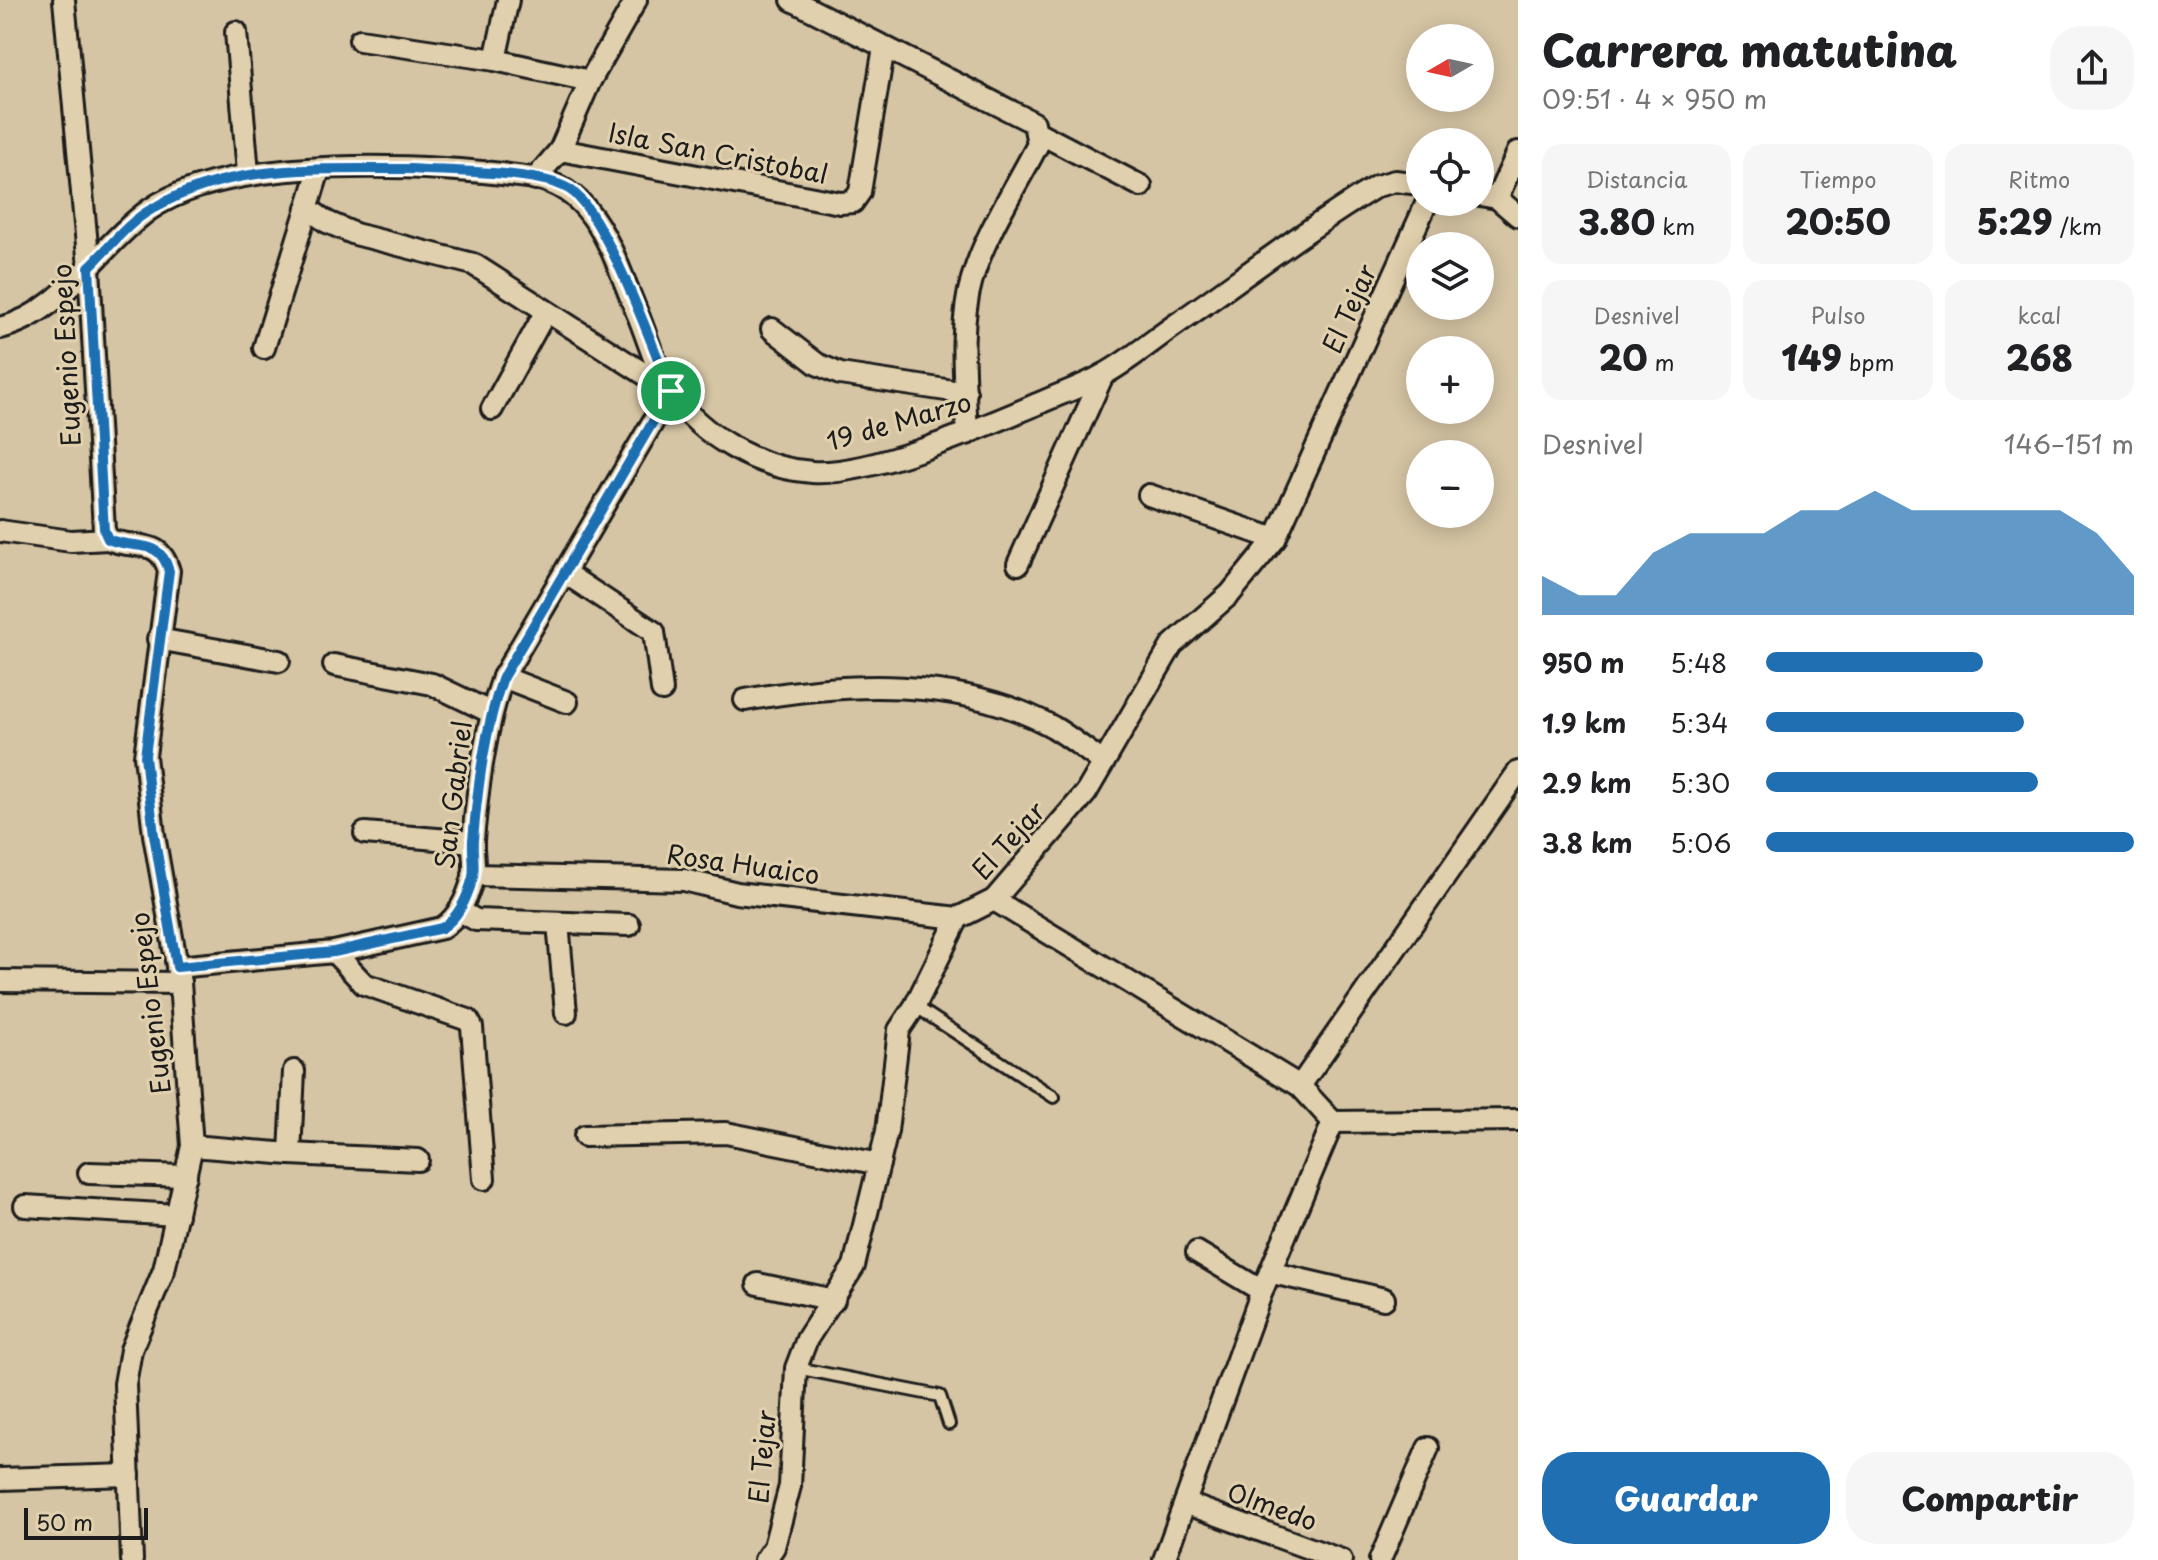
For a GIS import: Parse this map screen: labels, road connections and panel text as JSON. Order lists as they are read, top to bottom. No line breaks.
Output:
{"streets":{"street":["Isla San Cristobal","El Tejar","Eugenio Espejo","19 de Marzo","San Gabriel","Rosa Huaico","Olmedo"]},"crossings":[["El Tejar","Rosa Huaico"],["Eugenio Espejo","19 de Marzo"],["19 de Marzo","San Gabriel"],["San Gabriel","Rosa Huaico"]],"scale_bar":"50 m","north":"left","page":{"heading":["Carrera matutina","09:51 · 4 × 950 m"],"map_buttons":["+","−"],"stats":[["Distancia","3.80 km"],["Tiempo","20:50"],["Ritmo","5:29 /km"],["Desnivel","20 m"],["Pulso","149 bpm"],["kcal","268"]],"chart":["Desnivel","146–151 m"],"list":[{"name":"950 m","note":"5:48"},{"name":"1.9 km","note":"5:34"},{"name":"2.9 km","note":"5:30"},{"name":"3.8 km","note":"5:06"}],"buttons":["Guardar","Compartir"],"scale":"50 m"}}
